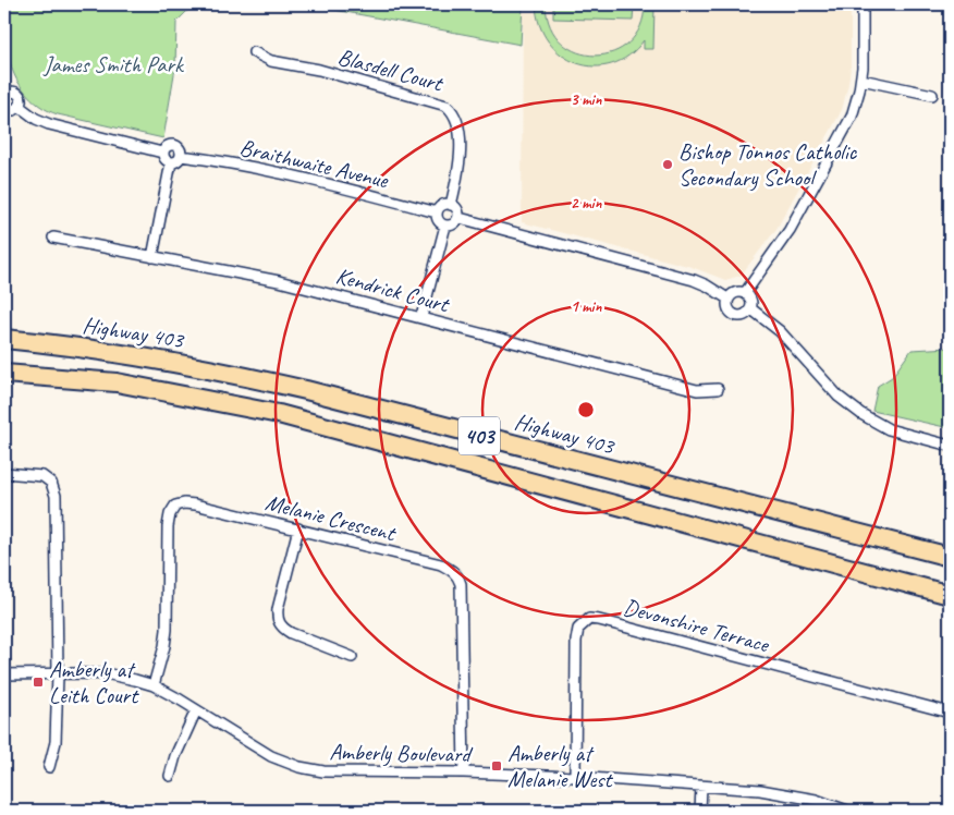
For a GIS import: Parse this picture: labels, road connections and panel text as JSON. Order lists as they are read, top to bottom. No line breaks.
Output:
{"streets":{"highway":["Highway 403","403"],"street":["Blasdell Court","Braithwaite Avenue","Kendrick Court","Melanie Crescent","Devonshire Terrace","Amberly Boulevard"]},"crossings":[["Blasdell Court","Braithwaite Avenue"],["Melanie Crescent","Amberly Boulevard"],["Devonshire Terrace","Amberly Boulevard"]],"parks":["James Smith Park"],"places":{"other":["Bishop Tonnos Catholic Secondary School"],"transit":["Amberly at Leith Court","Amberly at Melanie West"]},"rings":["3 min","2 min","1 min"]}
